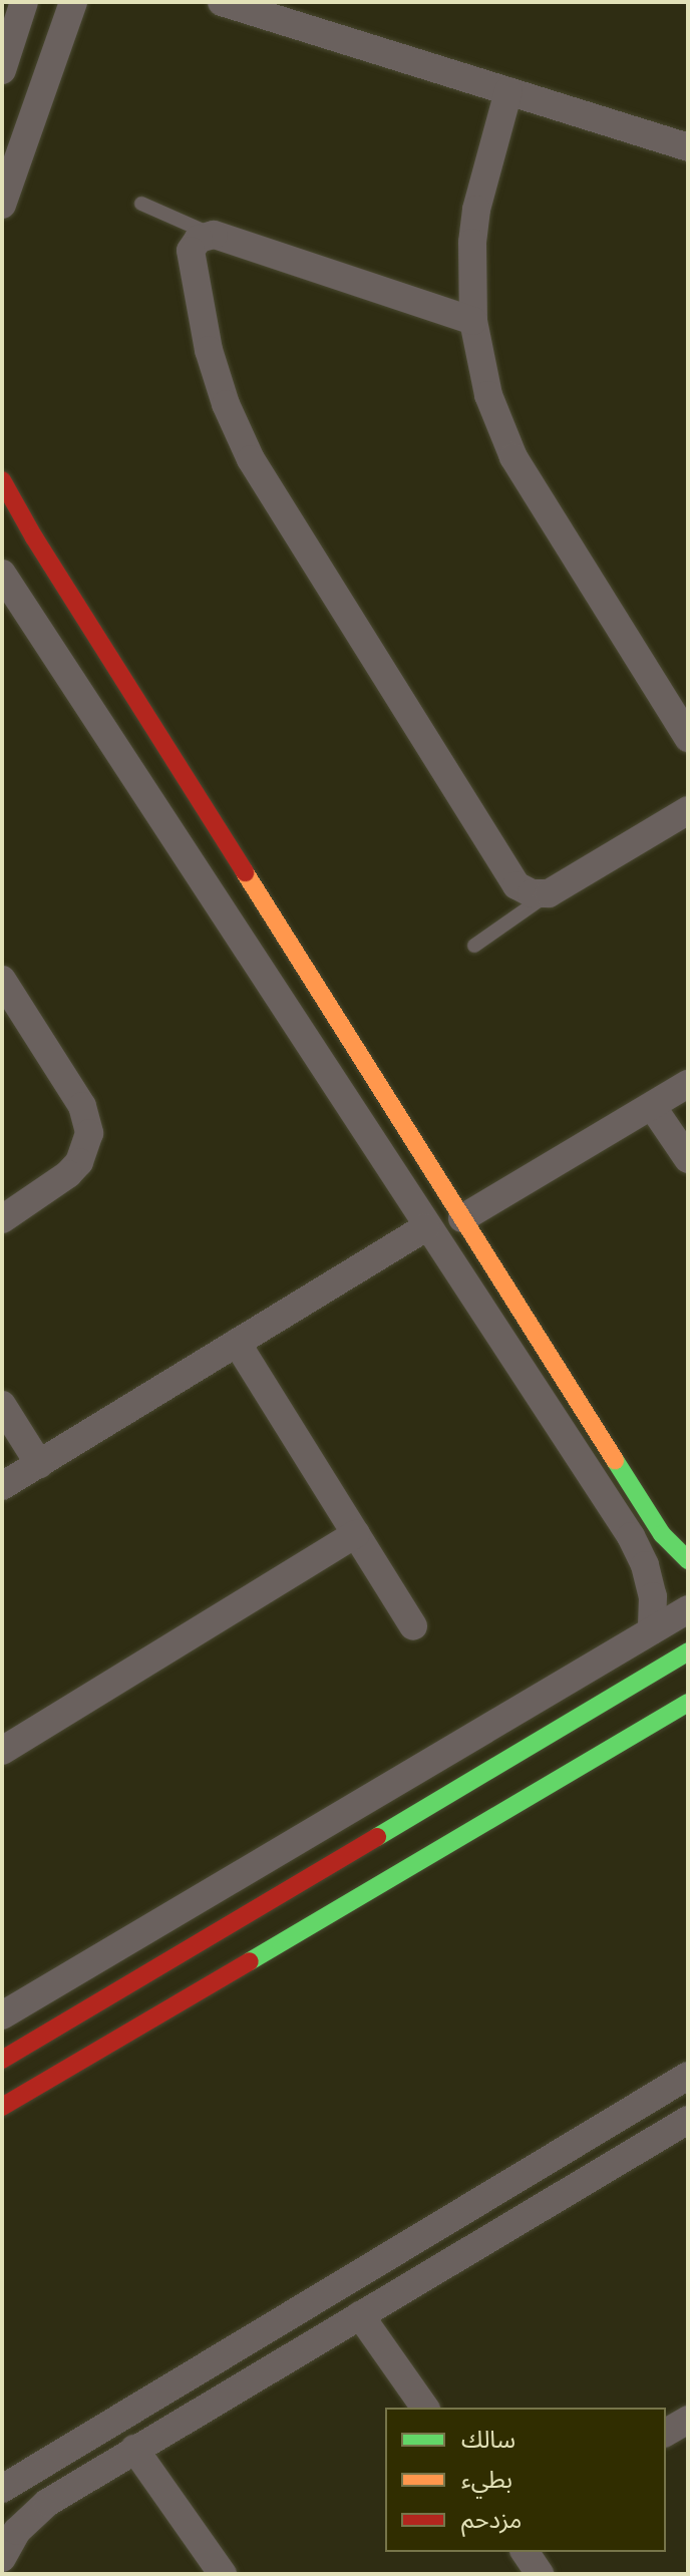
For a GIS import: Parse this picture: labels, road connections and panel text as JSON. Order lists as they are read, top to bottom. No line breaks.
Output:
{"legend":["سالك","بطيء","مزدحم"]}
